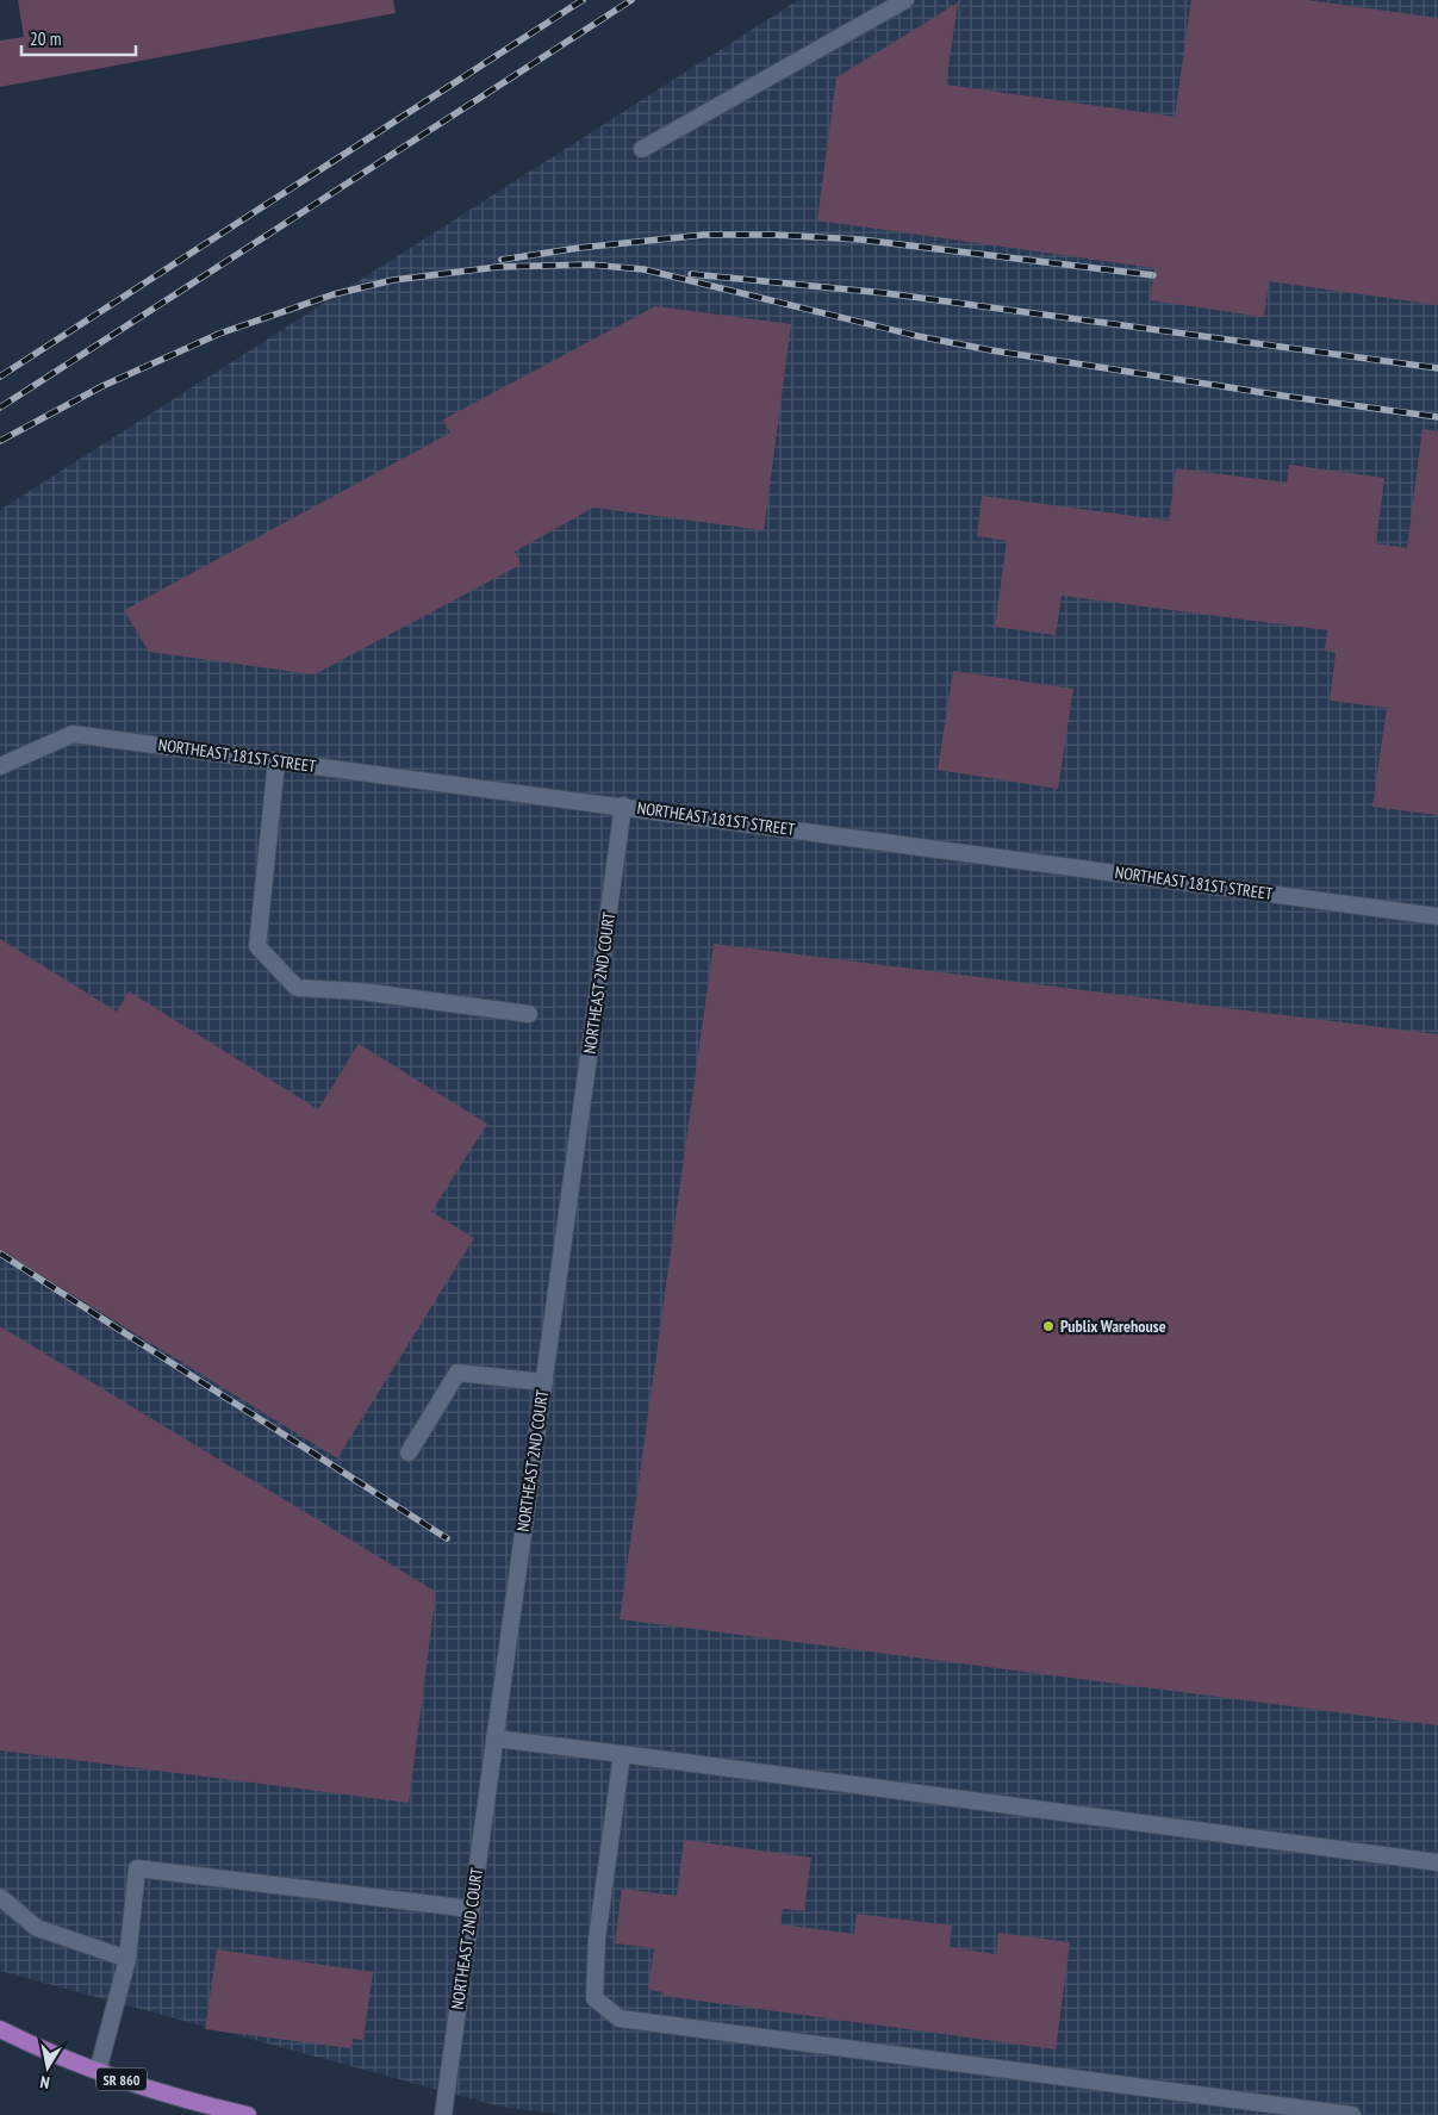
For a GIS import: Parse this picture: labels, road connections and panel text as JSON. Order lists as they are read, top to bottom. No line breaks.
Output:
{"streets":{"main road":["SR 860"],"street":["NORTHEAST 181ST STREET","NORTHEAST 2ND COURT"]},"crossings":[["NORTHEAST 181ST STREET","NORTHEAST 2ND COURT"]],"places":["Publix Warehouse"],"scale_bar":"20 m","north":"bottom"}
